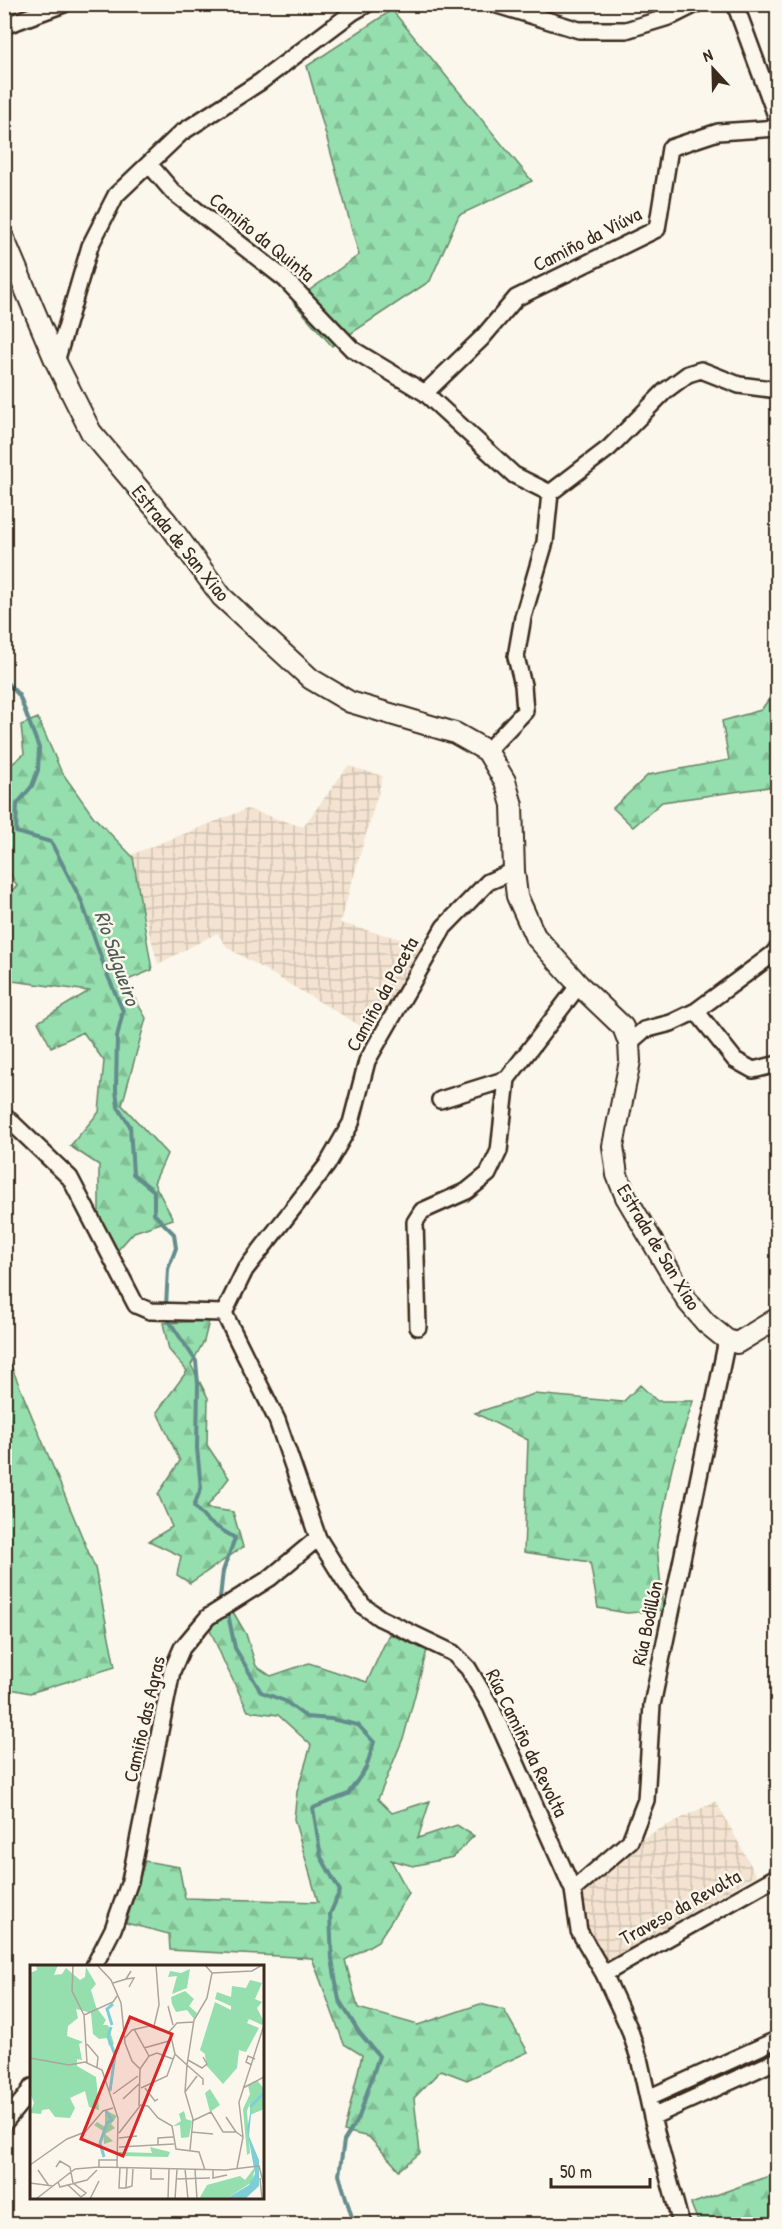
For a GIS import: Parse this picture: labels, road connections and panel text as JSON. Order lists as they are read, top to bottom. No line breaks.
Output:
{"streets":{"street":["Camiño da Quinta","Camiño da Viúva","Estrada de San Xiao","Camiño da Poceta","Rúa Bodillón","Camiño das Agras","Rúa Camiño da Revolta","Traveso da Revolta"]},"crossings":[["Camiño da Quinta","Camiño da Viúva"],["Estrada de San Xiao","Camiño da Poceta"],["Estrada de San Xiao","Rúa Bodillón"],["Camiño da Poceta","Rúa Camiño da Revolta"],["Rúa Bodillón","Rúa Camiño da Revolta"],["Camiño das Agras","Rúa Camiño da Revolta"],["Rúa Camiño da Revolta","Traveso da Revolta"]],"water":["Río Salgueiro"],"scale_bar":"50 m","north":"top"}
